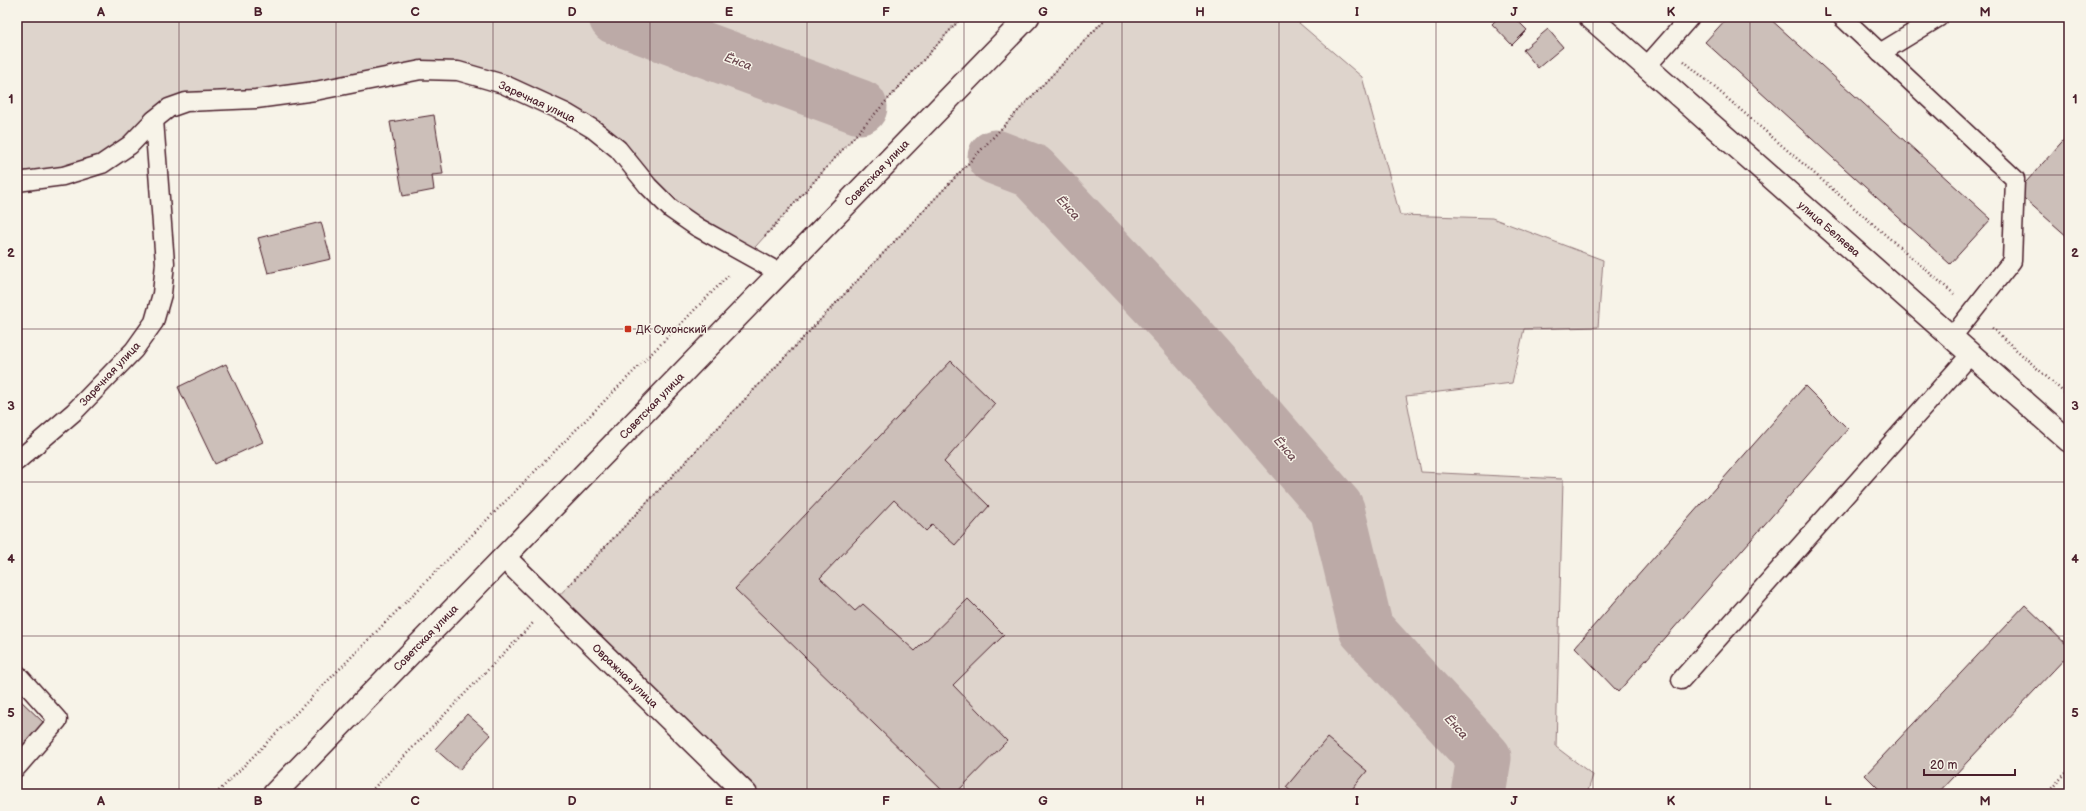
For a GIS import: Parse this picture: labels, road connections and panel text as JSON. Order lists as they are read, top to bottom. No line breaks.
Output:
{"streets":{"main road":["Советская улица","улица Беляева","Овражная улица"],"lane":["Заречная улица"]},"crossings":[["Заречная улица","Советская улица"],["Советская улица","Овражная улица"]],"water":["Ёнса"],"places":{"transit":["ДК Сухонский"]},"scale_bar":"20 m","grid":{"columns":["A","B","C","D","E","F","G","H","I","J","K","L","M"],"rows":["1","2","3","4","5"]}}
